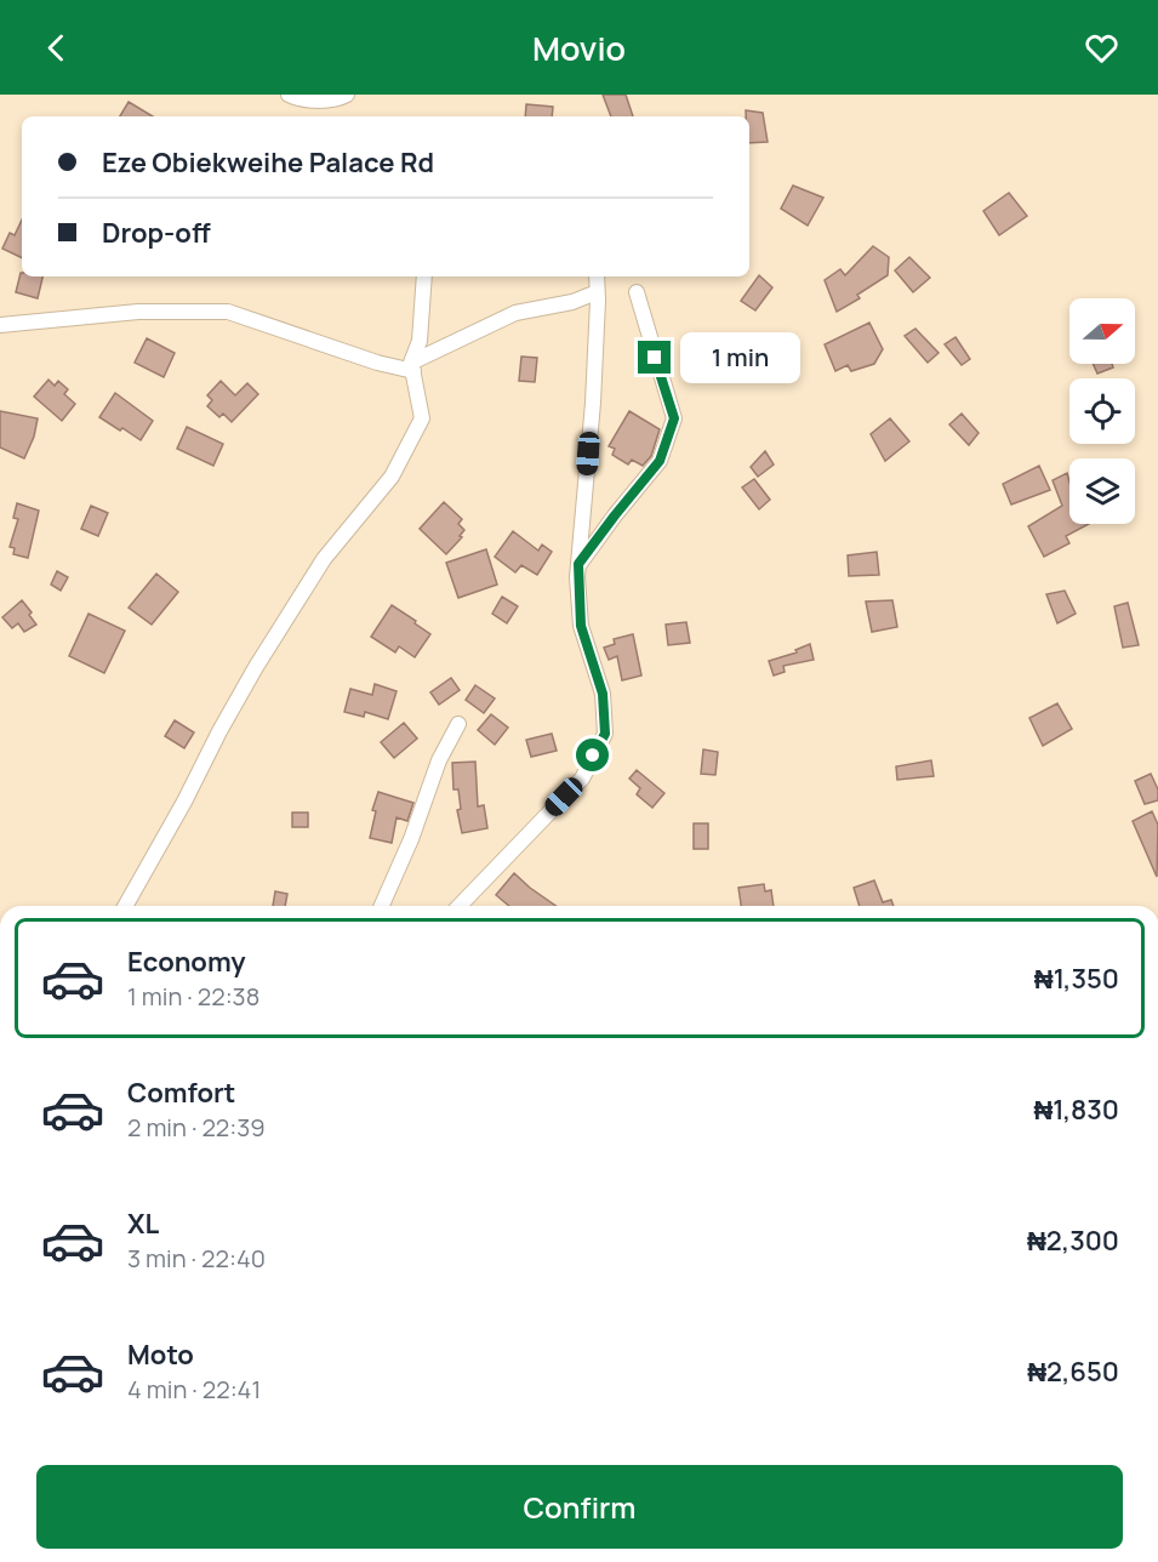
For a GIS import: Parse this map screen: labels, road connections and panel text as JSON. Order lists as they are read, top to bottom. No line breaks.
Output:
{"north":"right","page":{"header":"Movio","banner":["Eze Obiekweihe Palace Rd","Drop-off"],"bubble":"1 min","list":[{"name":"Economy","note":"1 min · 22:38","value":"₦1,350"},{"name":"Comfort","note":"2 min · 22:39","value":"₦1,830"},{"name":"XL","note":"3 min · 22:40","value":"₦2,300"},{"name":"Moto","note":"4 min · 22:41","value":"₦2,650"}],"buttons":"Confirm"}}
